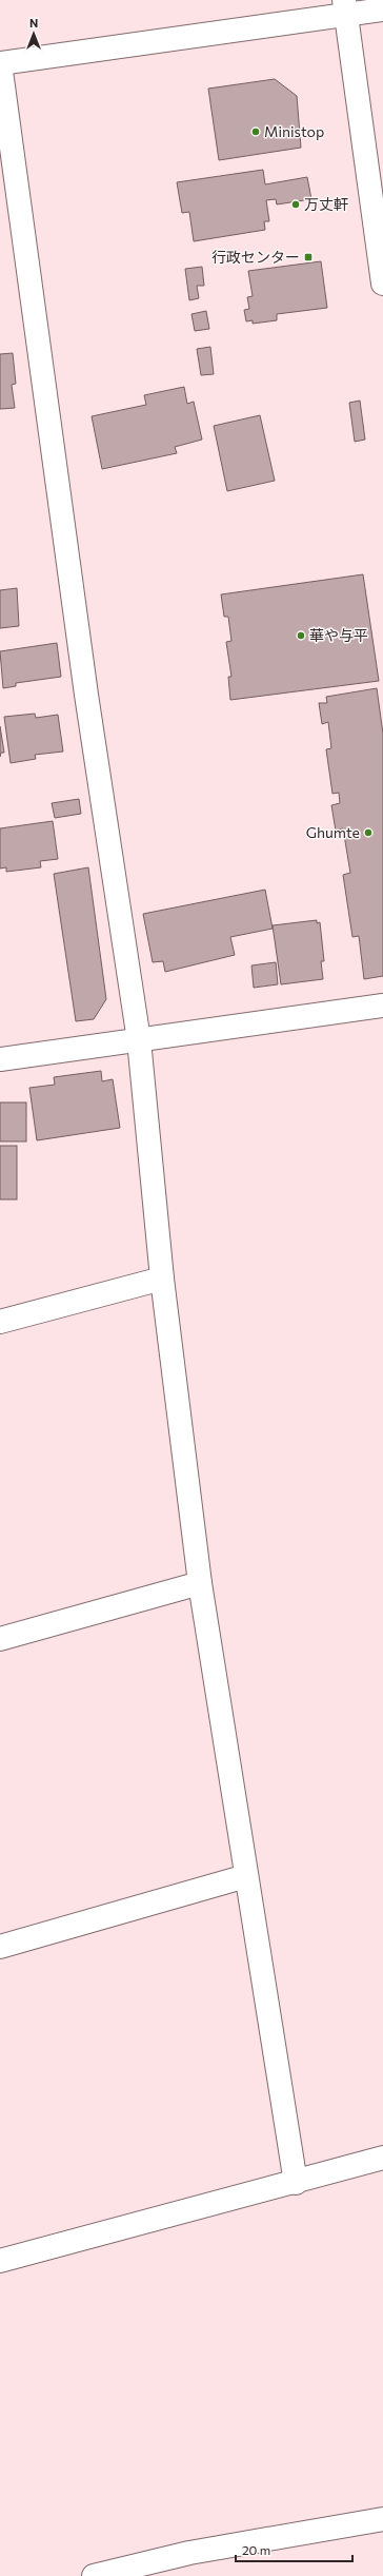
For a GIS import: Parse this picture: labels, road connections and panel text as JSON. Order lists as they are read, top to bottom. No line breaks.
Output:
{"places":{"other":["Ministop","万丈軒","華や与平","Ghumte"],"transit":["行政センター"]},"scale_bar":"20 m","north":"top"}
